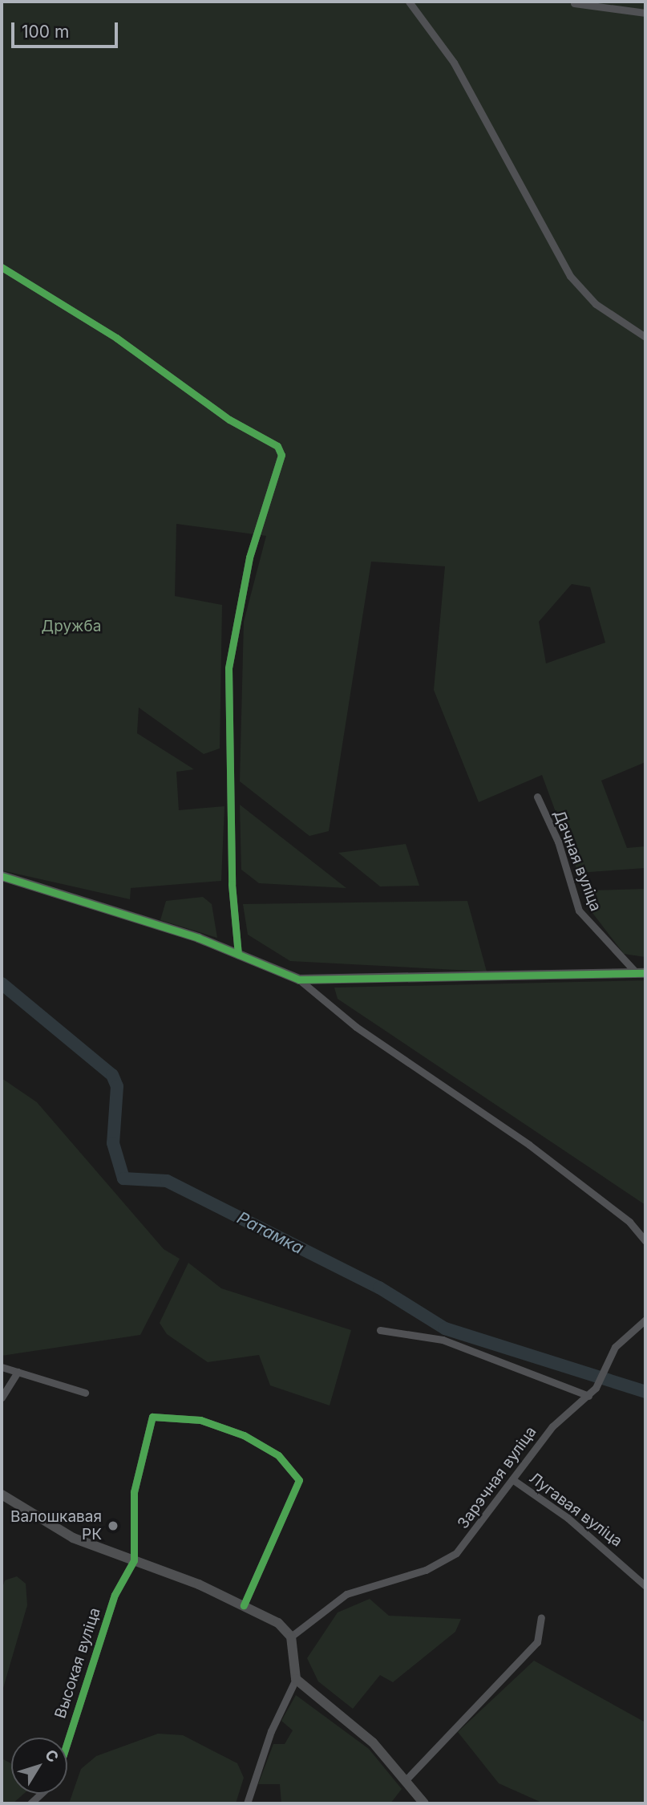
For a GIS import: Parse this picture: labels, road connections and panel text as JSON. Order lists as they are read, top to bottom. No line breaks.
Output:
{"streets":{"street":["Дачная вуліца","Зарэчная вуліца","Лугавая вуліца","Высокая вуліца"]},"crossings":[["Зарэчная вуліца","Лугавая вуліца"]],"water":["Ратамка"],"parks":["Дружба"],"places":["Валошкавая РК"],"scale_bar":"100 m","north":"top right"}
